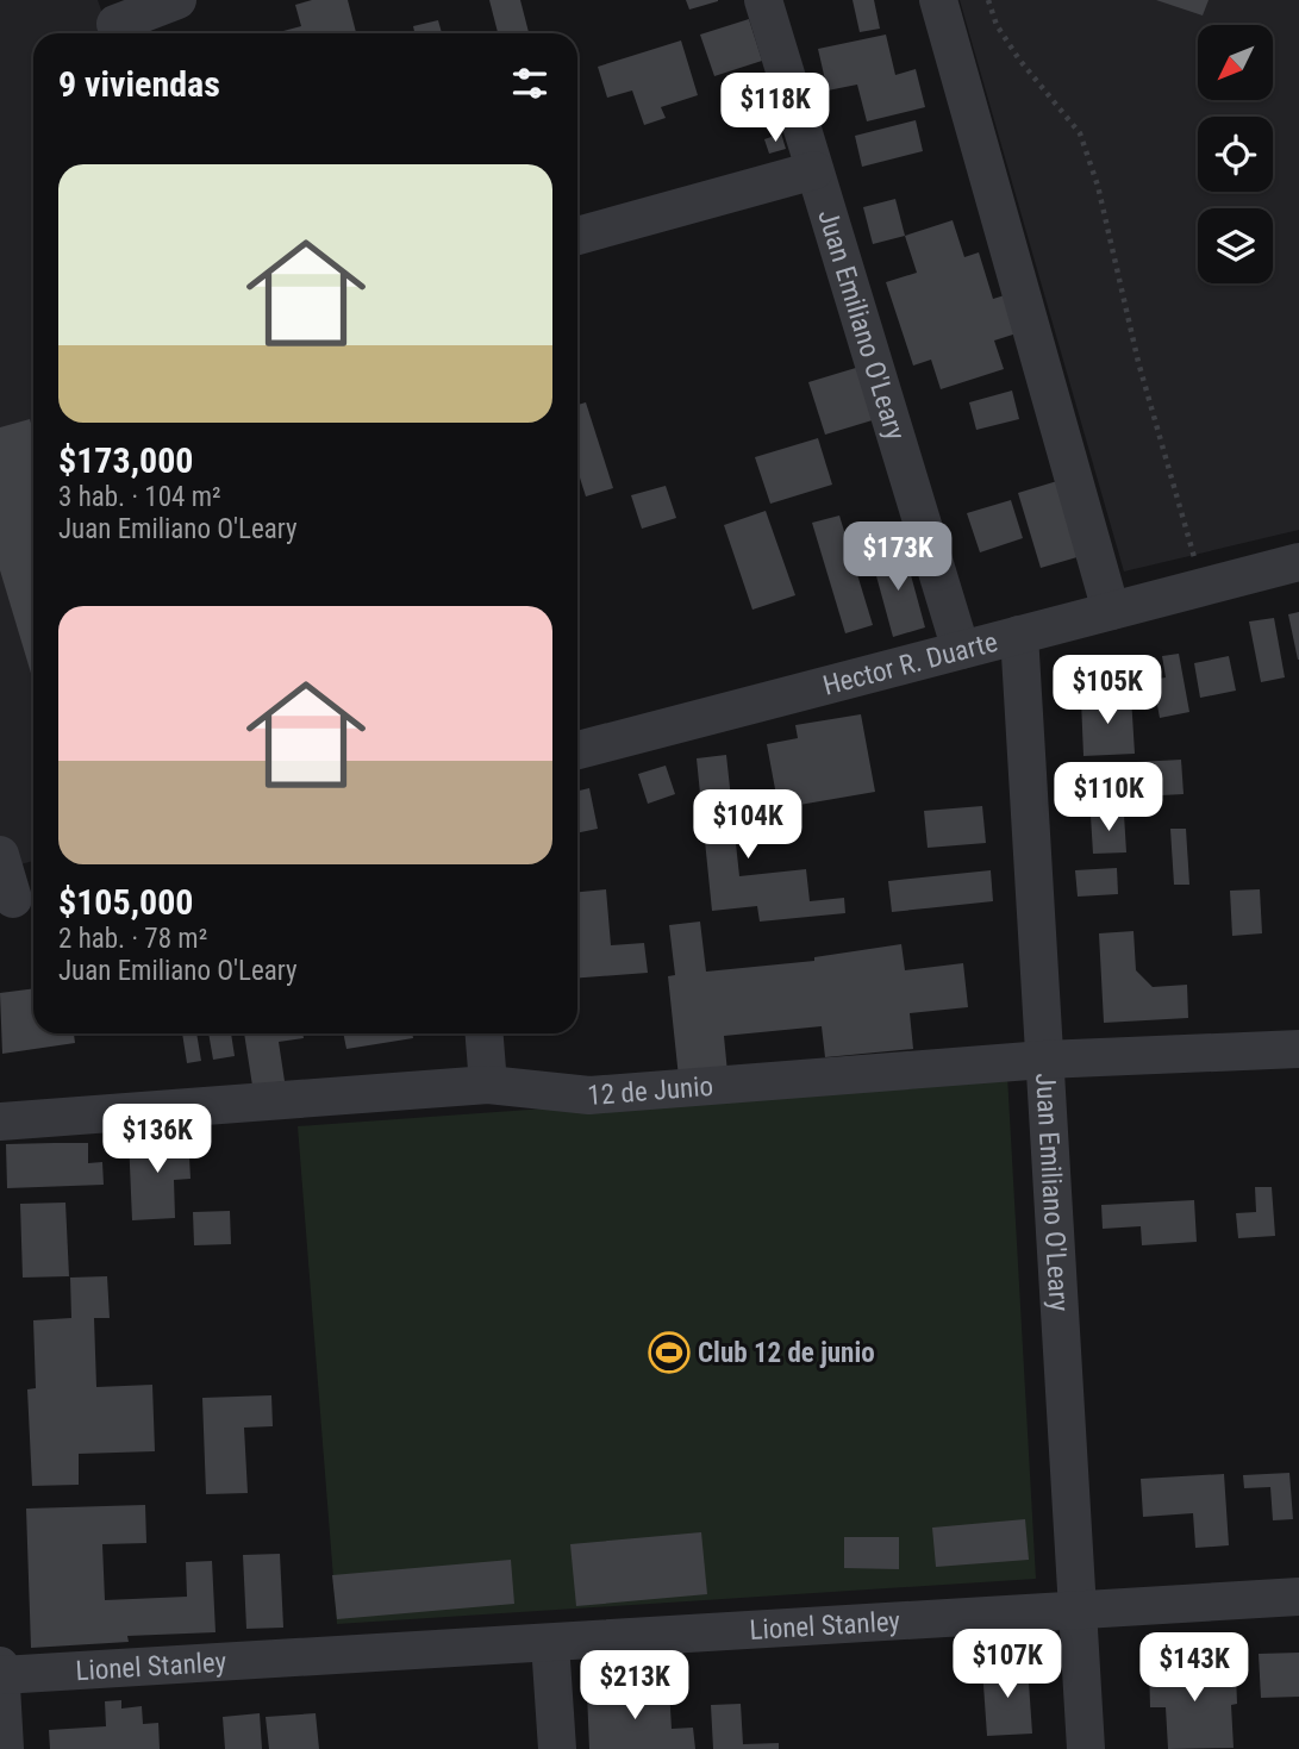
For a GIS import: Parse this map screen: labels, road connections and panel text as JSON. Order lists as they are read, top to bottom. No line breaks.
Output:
{"streets":{"street":["Juan Emiliano O'Leary","Hector R. Duarte","12 de Junio","Lionel Stanley"]},"crossings":[["Juan Emiliano O'Leary","Hector R. Duarte"],["Juan Emiliano O'Leary","12 de Junio"],["Juan Emiliano O'Leary","Lionel Stanley"]],"places":{"sports":["Club 12 de junio"]},"north":"bottom left","page":{"heading":"9 viviendas","price":["$118K","$173K","$105K","$110K","$104K","$136K","$107K","$143K","$213K"],"list":[{"name":"$173,000","note":"3 hab. · 104 m² · Juan Emiliano O'Leary"},{"name":"$105,000","note":"2 hab. · 78 m² · Juan Emiliano O'Leary"}]}}
